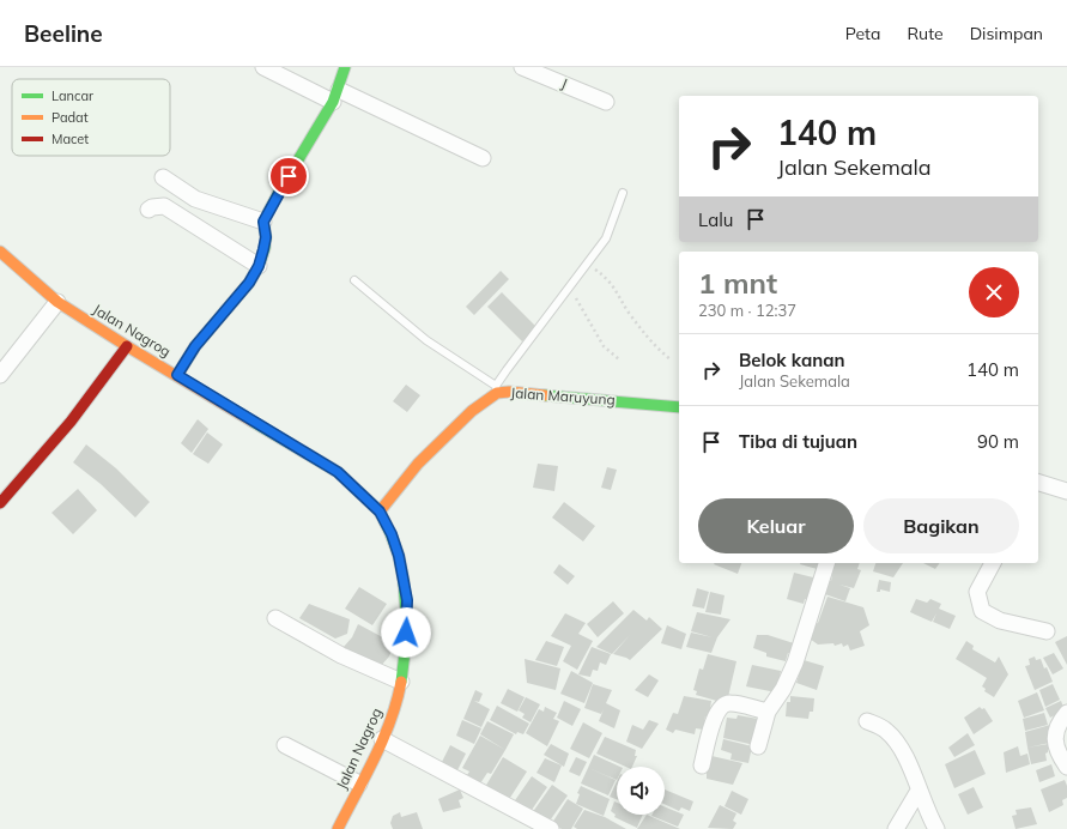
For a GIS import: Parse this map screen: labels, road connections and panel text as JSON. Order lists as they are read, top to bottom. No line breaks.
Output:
{"streets":{"street":["J","Jalan Nagrog","Jalan Maruyung"]},"crossings":[["Jalan Nagrog","Jalan Maruyung"]],"legend":["Lancar","Padat","Macet"],"page":{"header":"Beeline","nav":["Peta","Rute","Disimpan"],"turn":["140 m","Jalan Sekemala"],"then":"Lalu","heading":["1 mnt","230 m · 12:37"],"list":[{"name":"Belok kanan","note":"Jalan Sekemala","value":"140 m"},{"name":"Tiba di tujuan","value":"90 m"}],"buttons":["Keluar","Bagikan"]}}
